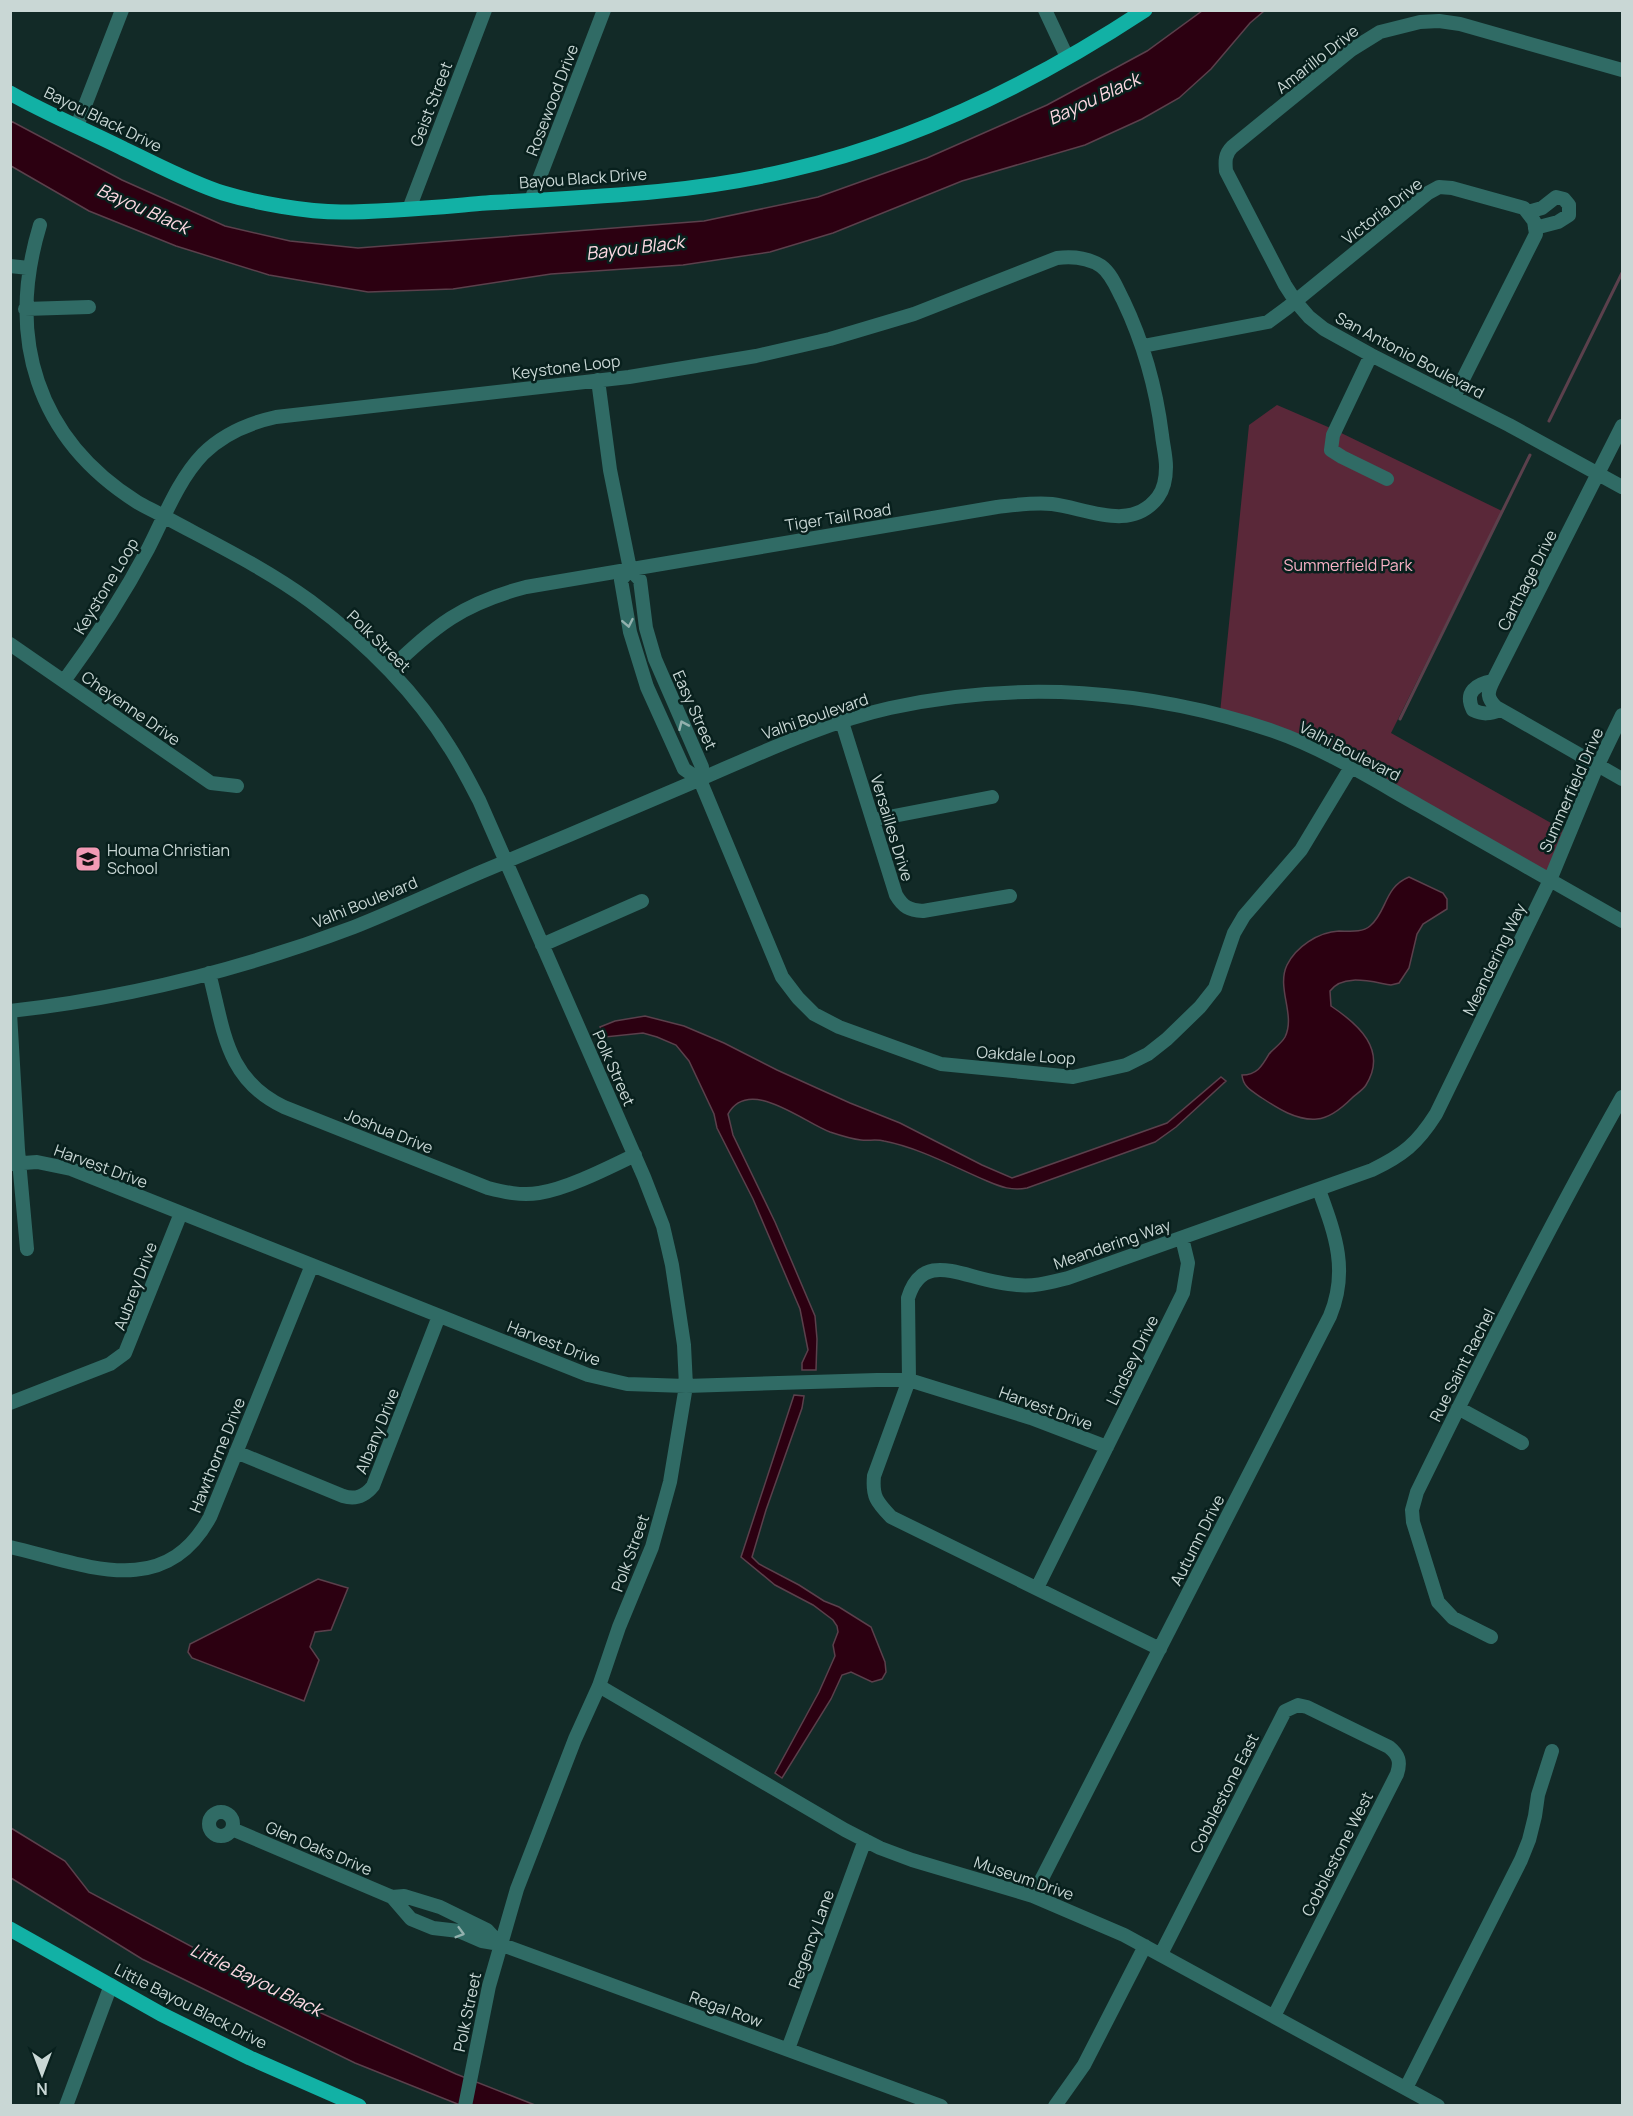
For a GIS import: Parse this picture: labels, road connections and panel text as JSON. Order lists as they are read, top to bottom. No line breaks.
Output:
{"streets":{"main road":["Bayou Black Drive","Little Bayou Black Drive"],"street":["Amarillo Drive","Rosewood Drive","Geist Street","Victoria Drive","San Antonio Boulevard","Keystone Loop","Tiger Tail Road","Carthage Drive","Polk Street","Cheyenne Drive","Easy Street","Valhi Boulevard","Summerfield Drive","Versailles Drive","Meandering Way","Oakdale Loop","Joshua Drive","Harvest Drive","Aubrey Drive","Lindsey Drive","Rue Saint Rachel","Albany Drive","Hawthorne Drive","Autumn Drive","Cobblestone East","Glen Oaks Drive","Cobblestone West","Museum Drive","Regency Lane","Regal Row"]},"crossings":[["Amarillo Drive","San Antonio Boulevard"],["Rosewood Drive","Bayou Black Drive"],["Geist Street","Bayou Black Drive"],["Victoria Drive","San Antonio Boulevard"],["Victoria Drive","Keystone Loop"],["Victoria Drive","Tiger Tail Road"],["San Antonio Boulevard","Carthage Drive"],["Keystone Loop","Tiger Tail Road"],["Keystone Loop","Polk Street"],["Keystone Loop","Cheyenne Drive"],["Keystone Loop","Easy Street"],["Tiger Tail Road","Polk Street"],["Tiger Tail Road","Easy Street"],["Polk Street","Valhi Boulevard"],["Polk Street","Joshua Drive"],["Polk Street","Harvest Drive"],["Polk Street","Glen Oaks Drive"],["Polk Street","Museum Drive"],["Polk Street","Regal Row"],["Easy Street","Valhi Boulevard"],["Easy Street","Oakdale Loop"],["Valhi Boulevard","Summerfield Drive"],["Valhi Boulevard","Versailles Drive"],["Valhi Boulevard","Meandering Way"],["Valhi Boulevard","Oakdale Loop"],["Valhi Boulevard","Joshua Drive"],["Summerfield Drive","Meandering Way"],["Meandering Way","Harvest Drive"],["Meandering Way","Lindsey Drive"],["Meandering Way","Autumn Drive"],["Harvest Drive","Aubrey Drive"],["Harvest Drive","Lindsey Drive"],["Harvest Drive","Albany Drive"],["Harvest Drive","Hawthorne Drive"],["Albany Drive","Hawthorne Drive"],["Autumn Drive","Museum Drive"],["Cobblestone East","Cobblestone West"],["Cobblestone East","Museum Drive"],["Glen Oaks Drive","Regal Row"],["Cobblestone West","Museum Drive"],["Museum Drive","Regency Lane"],["Regency Lane","Regal Row"]],"water":["Bayou Black","Little Bayou Black"],"parks":["Summerfield Park"],"places":{"school or university":["Houma Christian School"]},"north":"bottom"}
